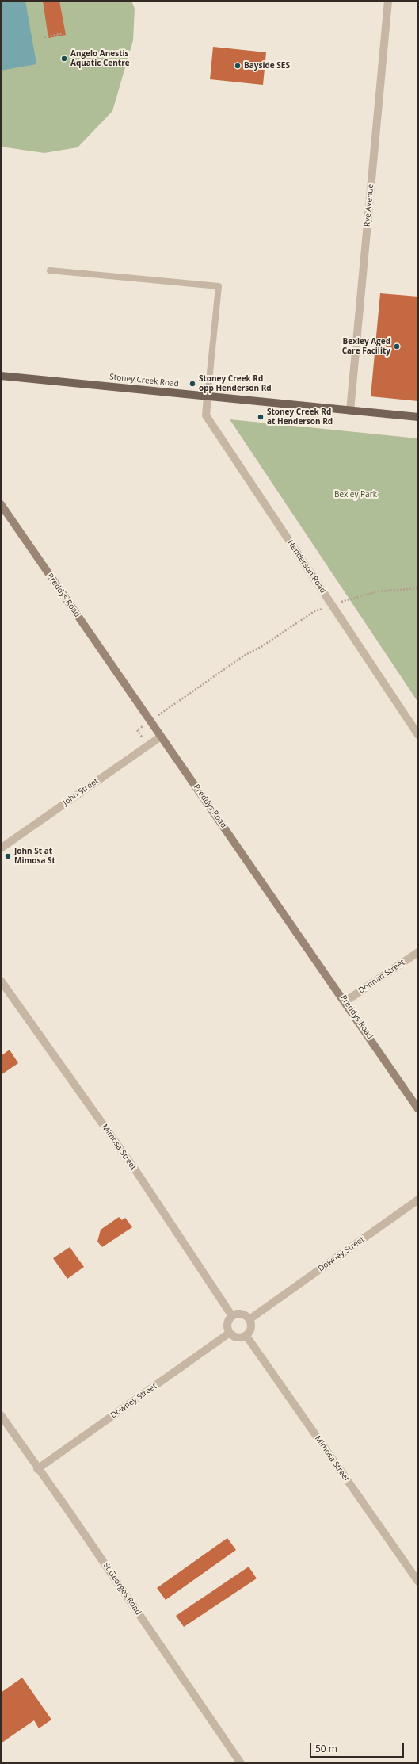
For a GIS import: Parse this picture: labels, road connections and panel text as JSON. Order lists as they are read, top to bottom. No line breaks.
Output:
{"streets":{"main road":["Stoney Creek Road","Preddys Road"],"street":["Rye Avenue","Henderson Road","John Street","Donnan Street","Mimosa Street","Downey Street","St Georges Road"]},"crossings":[["Rye Avenue","Stoney Creek Road"],["Stoney Creek Road","Henderson Road"],["Preddys Road","John Street"],["Preddys Road","Donnan Street"],["Mimosa Street","Downey Street"],["Downey Street","St Georges Road"]],"parks":["Bexley Park"],"places":["Angelo Anestis Aquatic Centre","Bayside SES","Bexley Aged Care Facility","Stoney Creek Rd opp Henderson Rd","Stoney Creek Rd at Henderson Rd","John St at Mimosa St"],"scale_bar":"50 m"}
